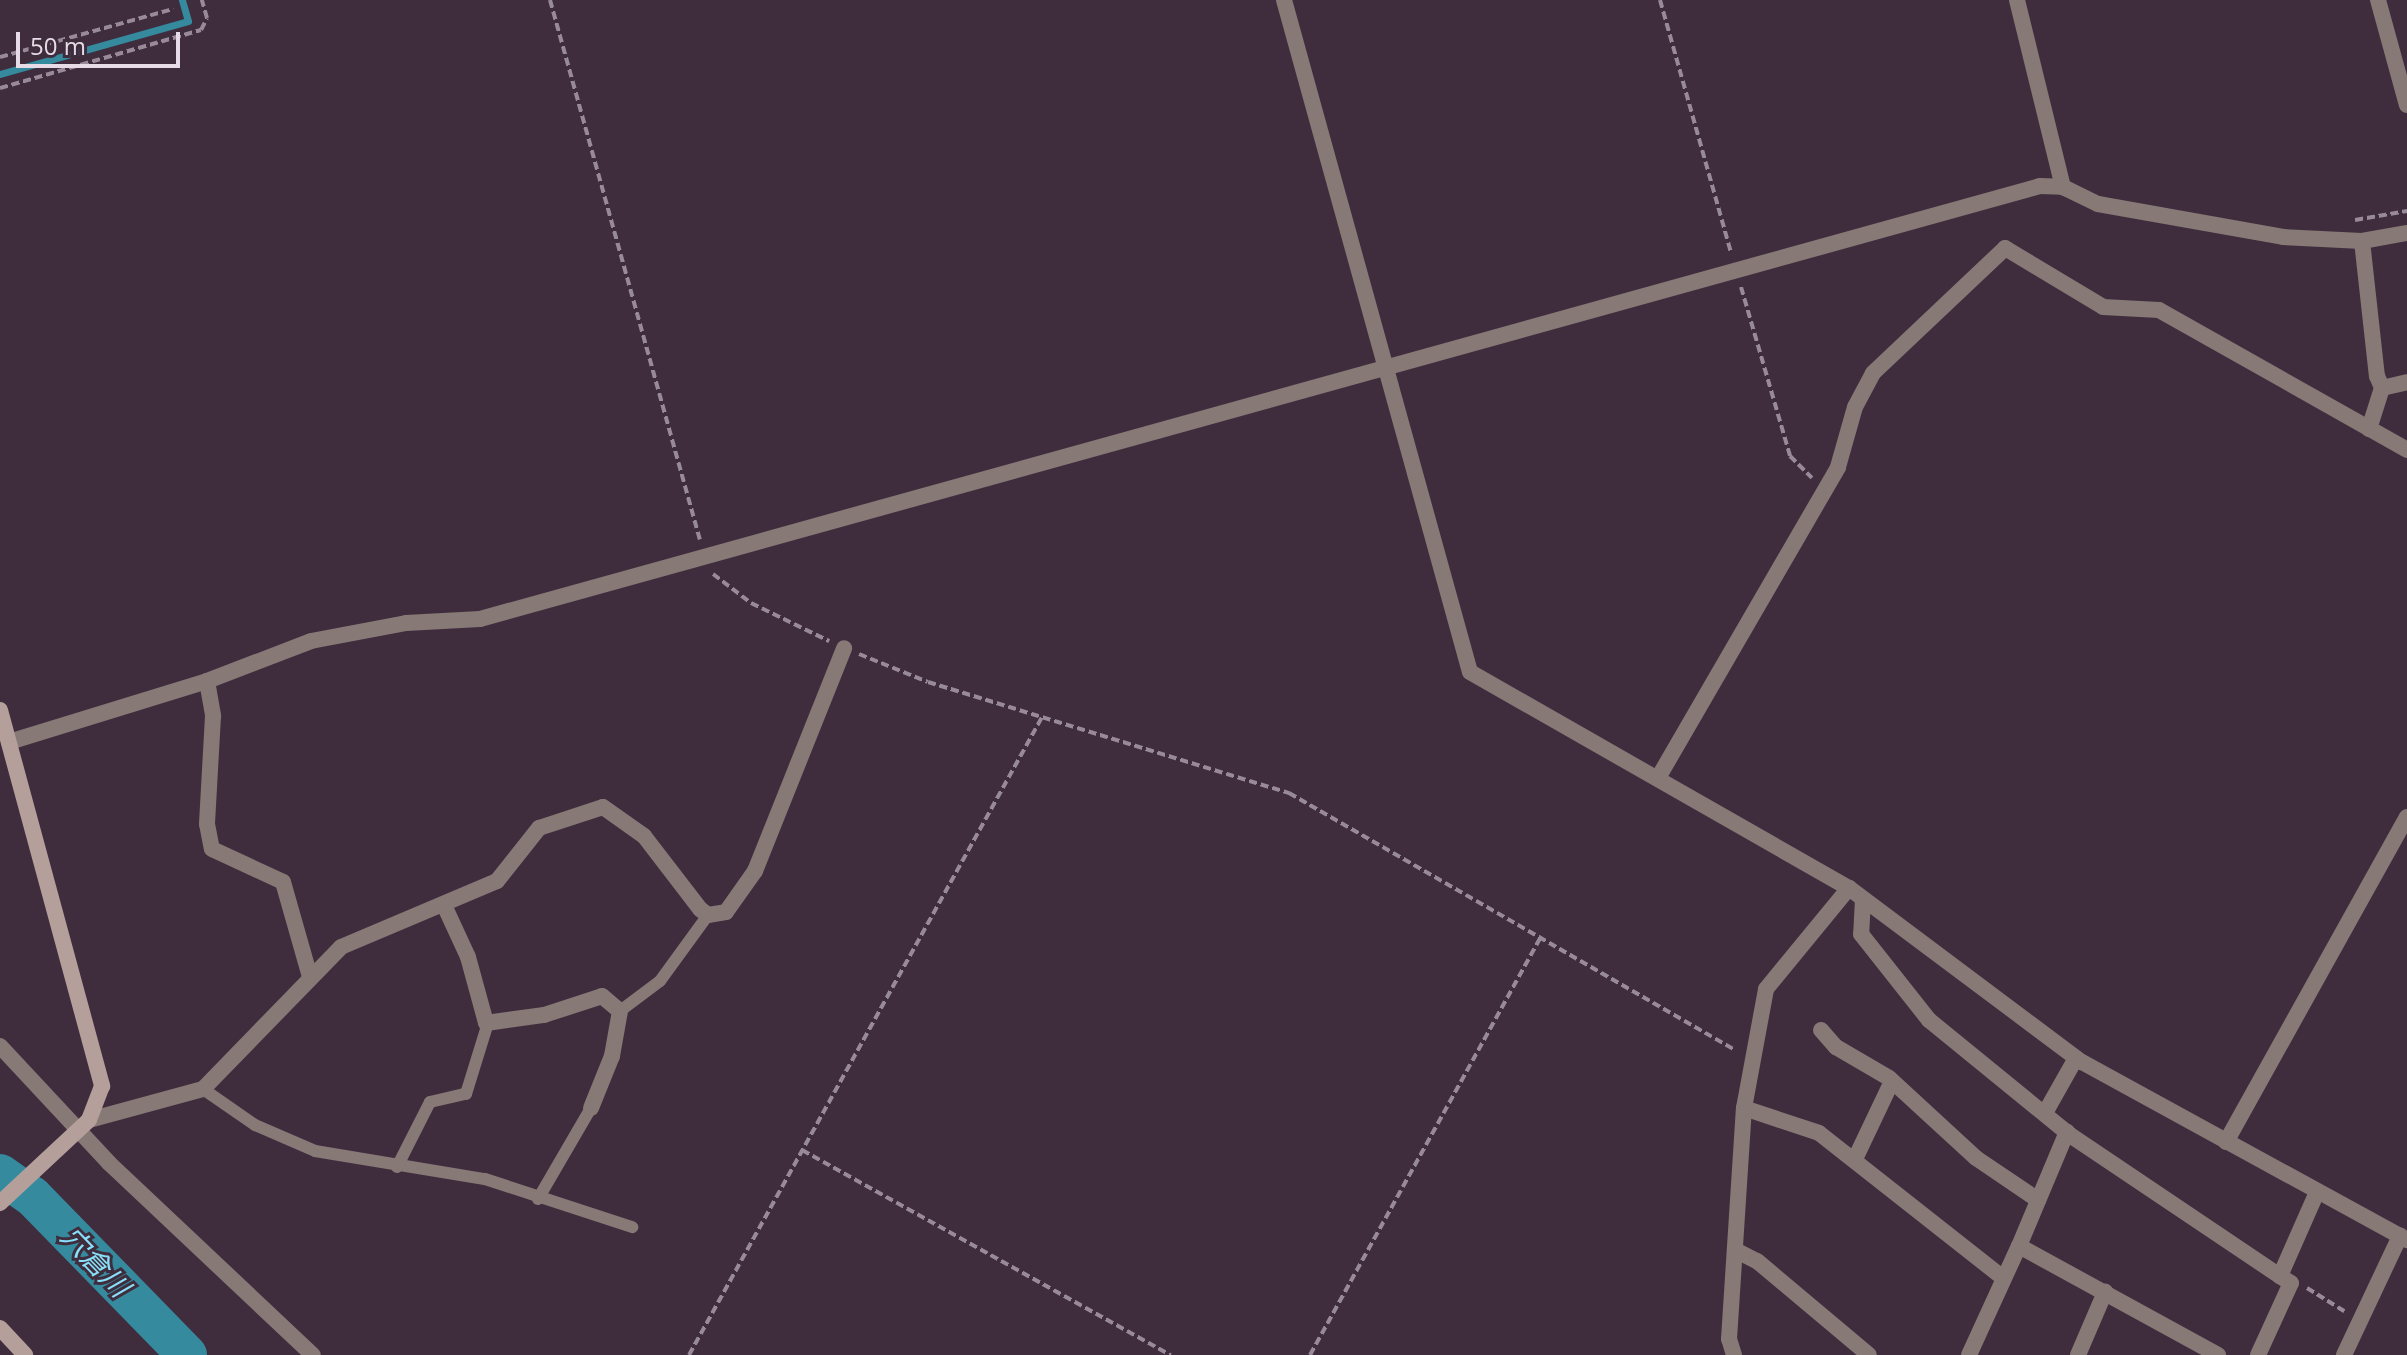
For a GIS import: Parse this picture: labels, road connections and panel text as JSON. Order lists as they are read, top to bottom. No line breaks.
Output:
{"water":["穴倉川"],"scale_bar":"50 m"}
